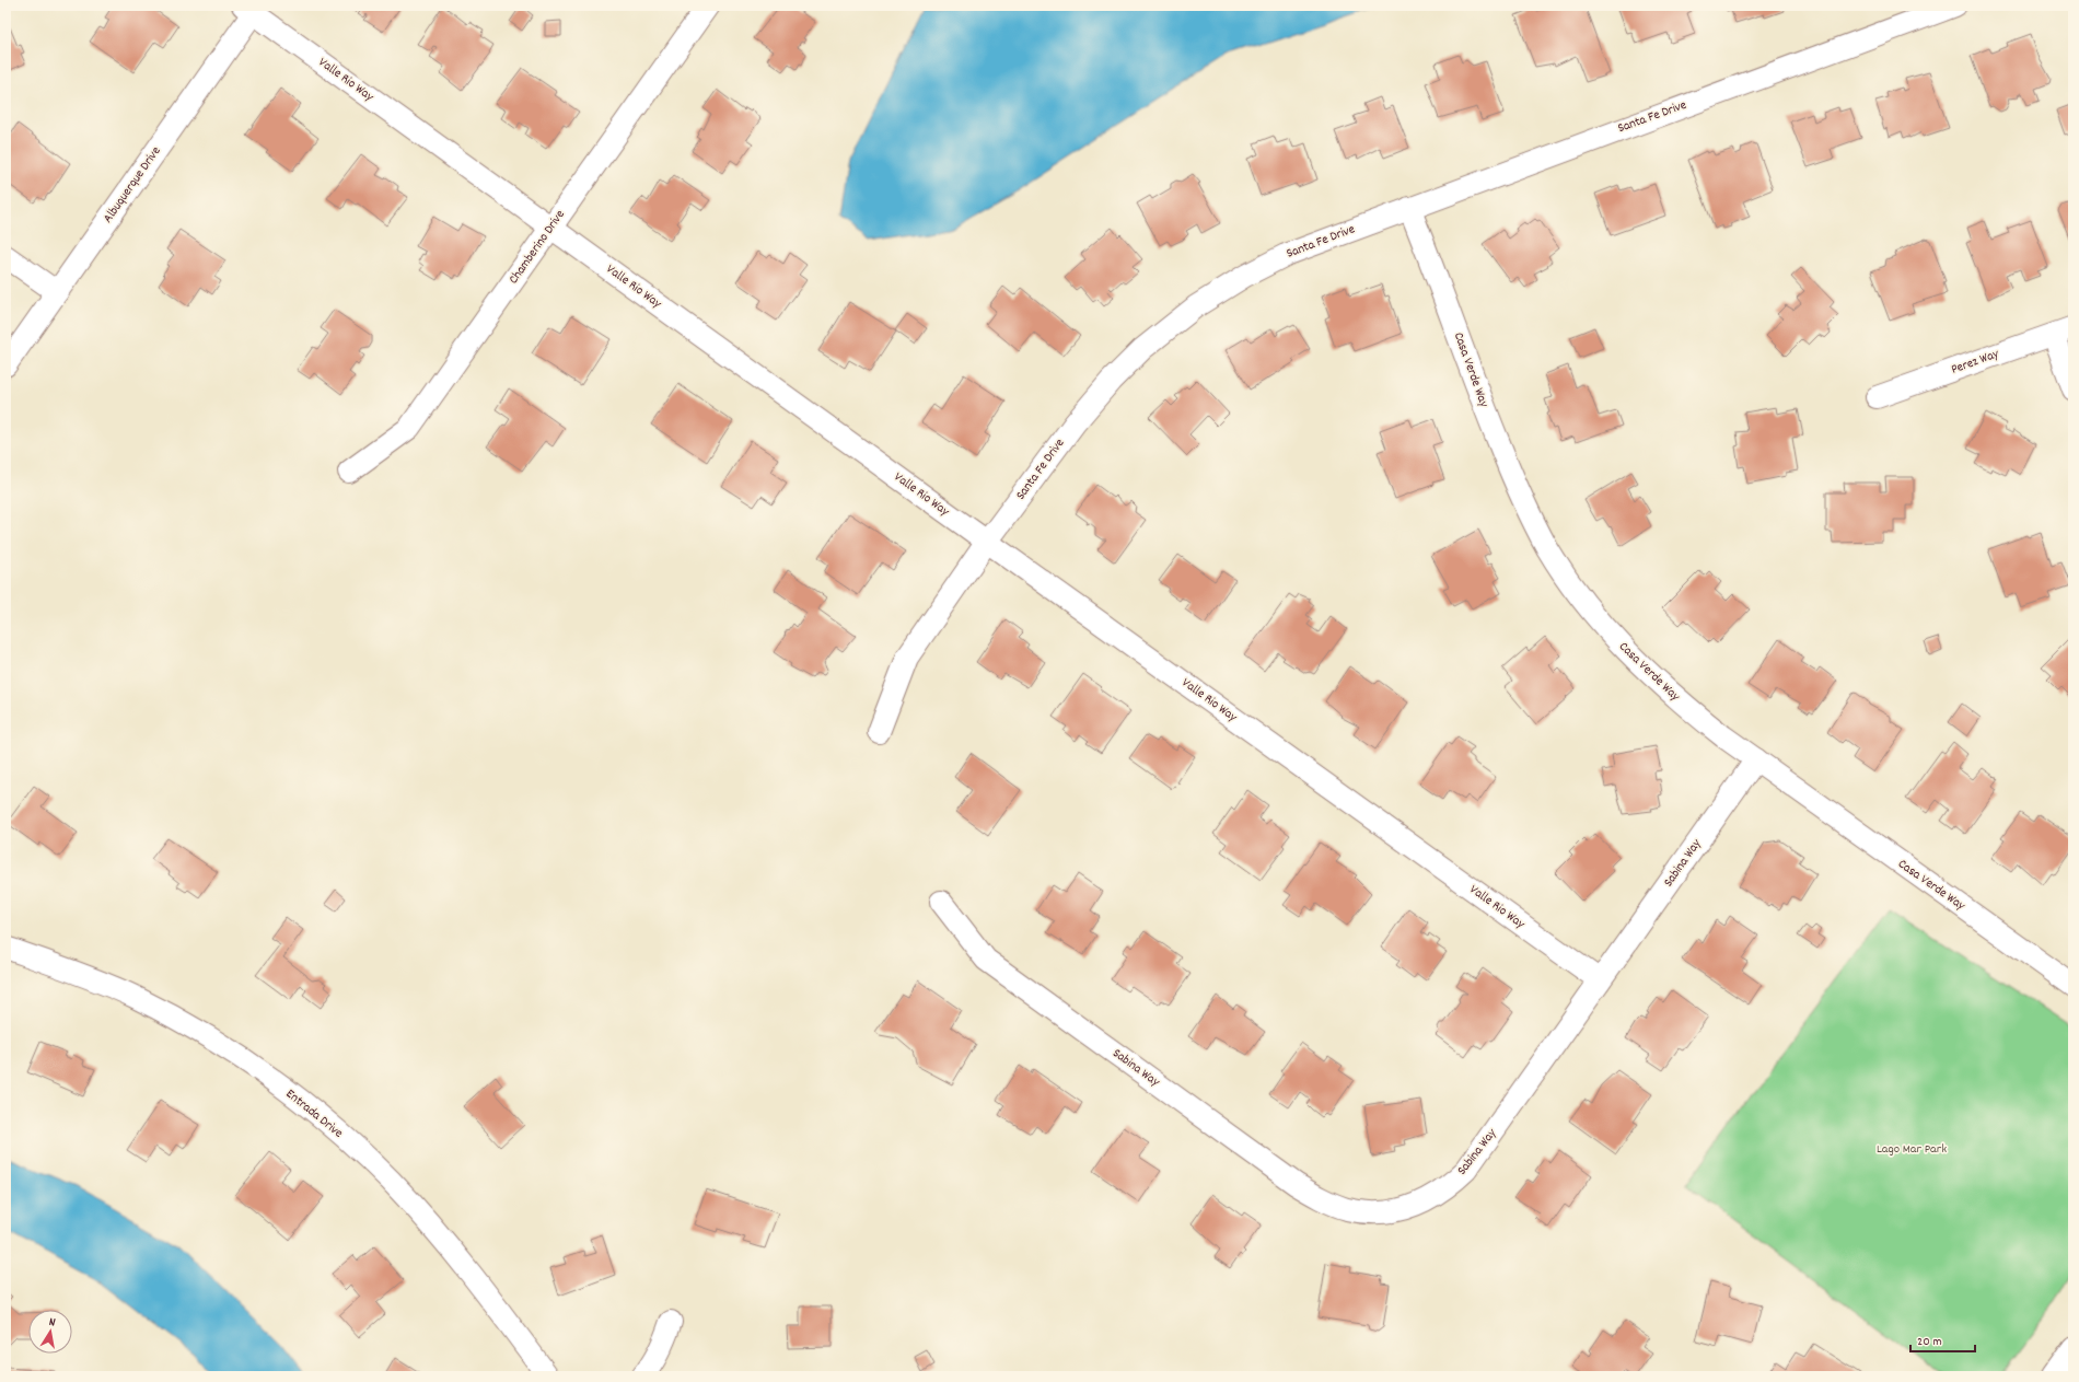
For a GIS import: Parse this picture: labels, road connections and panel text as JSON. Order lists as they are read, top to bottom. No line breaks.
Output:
{"streets":{"street":["Valle Rio Way","Santa Fe Drive","Albuquerque Drive","Chamberino Drive","Perez Way","Casa Verde Way","Sabina Way","Entrada Drive"]},"crossings":[["Valle Rio Way","Santa Fe Drive"],["Valle Rio Way","Albuquerque Drive"],["Valle Rio Way","Chamberino Drive"],["Valle Rio Way","Sabina Way"],["Santa Fe Drive","Casa Verde Way"],["Casa Verde Way","Sabina Way"]],"parks":["Lago Mar Park"],"scale_bar":"20 m","north":"top"}
